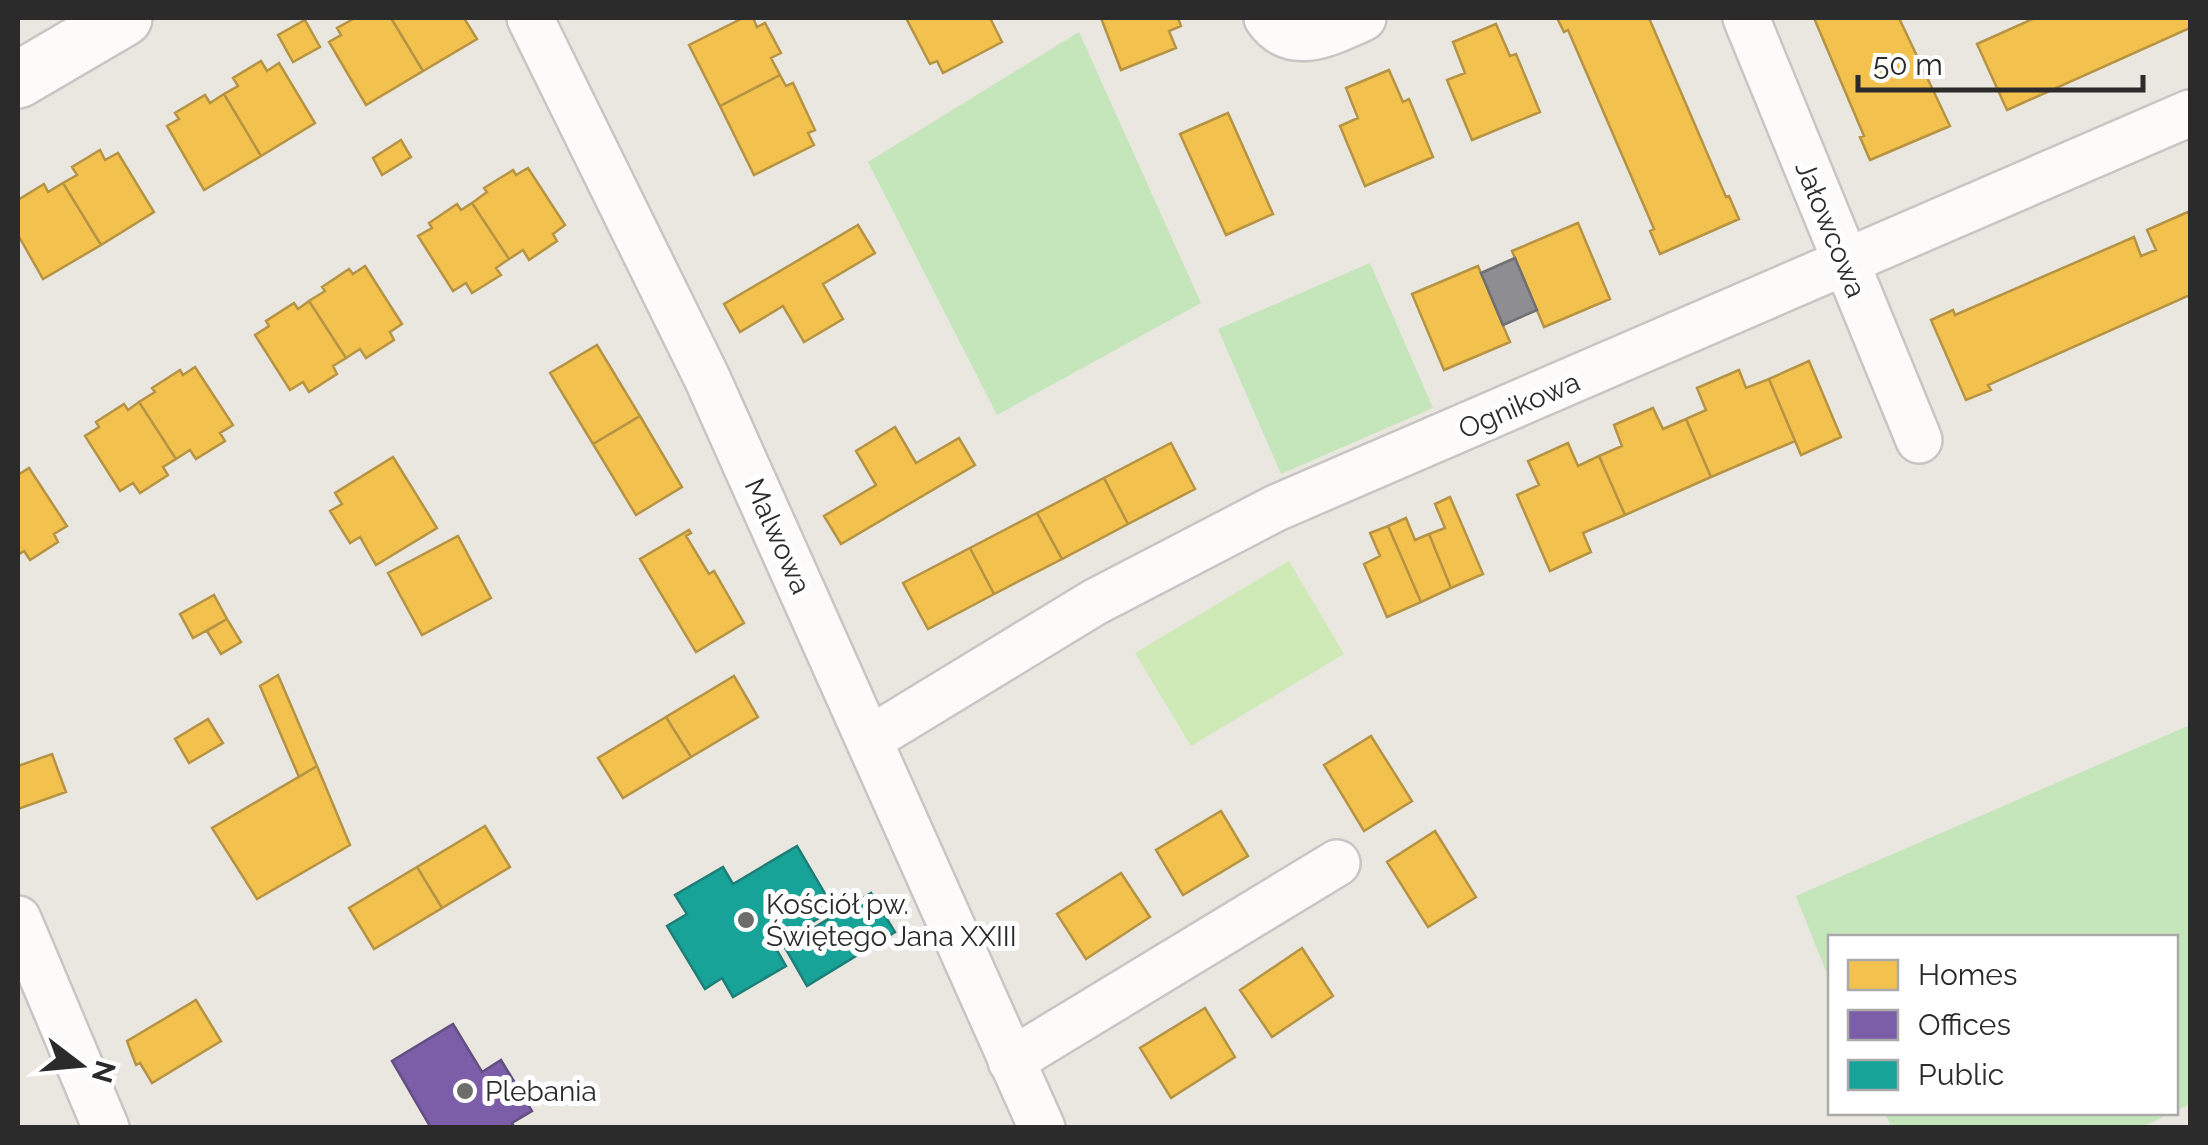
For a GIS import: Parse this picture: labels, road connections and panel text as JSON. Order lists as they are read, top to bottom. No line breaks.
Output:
{"streets":{"street":["Jałowcowa","Ognikowa","Malwowa"]},"crossings":[["Jałowcowa","Ognikowa"],["Ognikowa","Malwowa"]],"places":["Kościół pw. Świętego Jana XXIII","Plebania"],"legend":["Homes","Offices","Public"],"scale_bar":"50 m","north":"right"}
